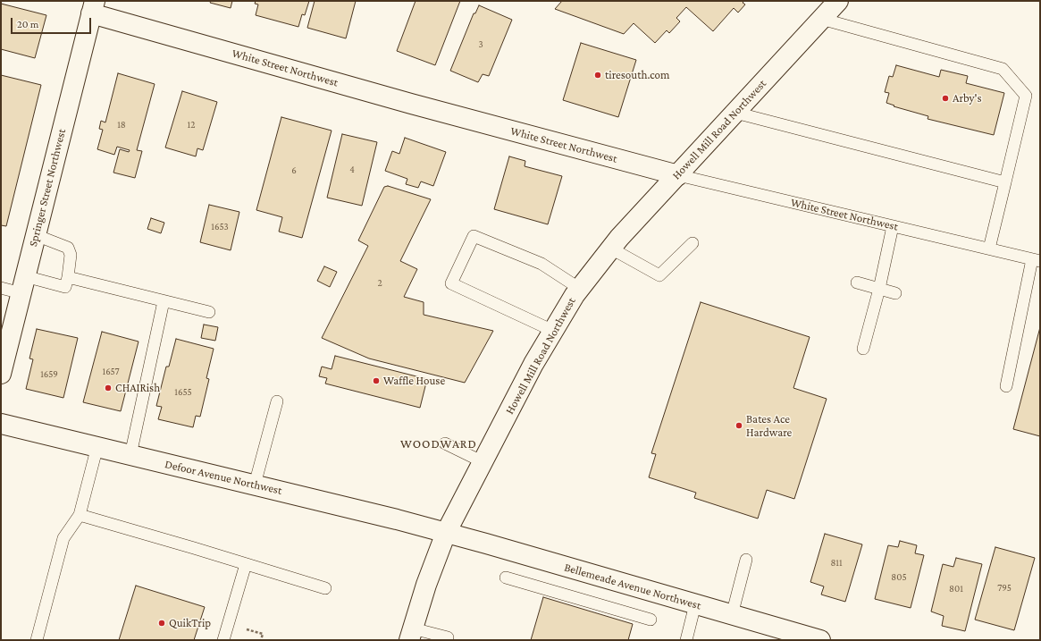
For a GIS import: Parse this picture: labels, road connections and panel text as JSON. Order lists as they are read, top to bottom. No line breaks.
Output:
{"streets":{"street":["White Street Northwest","Howell Mill Road Northwest","Springer Street Northwest","Defoor Avenue Northwest","Bellemeade Avenue Northwest"]},"crossings":[["White Street Northwest","Howell Mill Road Northwest"],["White Street Northwest","Springer Street Northwest"],["Howell Mill Road Northwest","Defoor Avenue Northwest"],["Howell Mill Road Northwest","Bellemeade Avenue Northwest"],["Defoor Avenue Northwest","Bellemeade Avenue Northwest"]],"districts":["WOODWARD"],"places":["tiresouth.com","Arby's","Waffle House","CHAIRish","Bates Ace Hardware","QuikTrip"],"house_numbers":["3","18","12","4","6","1653","2","1657","1659","1655","811","805","795","801"],"scale_bar":"20 m"}
